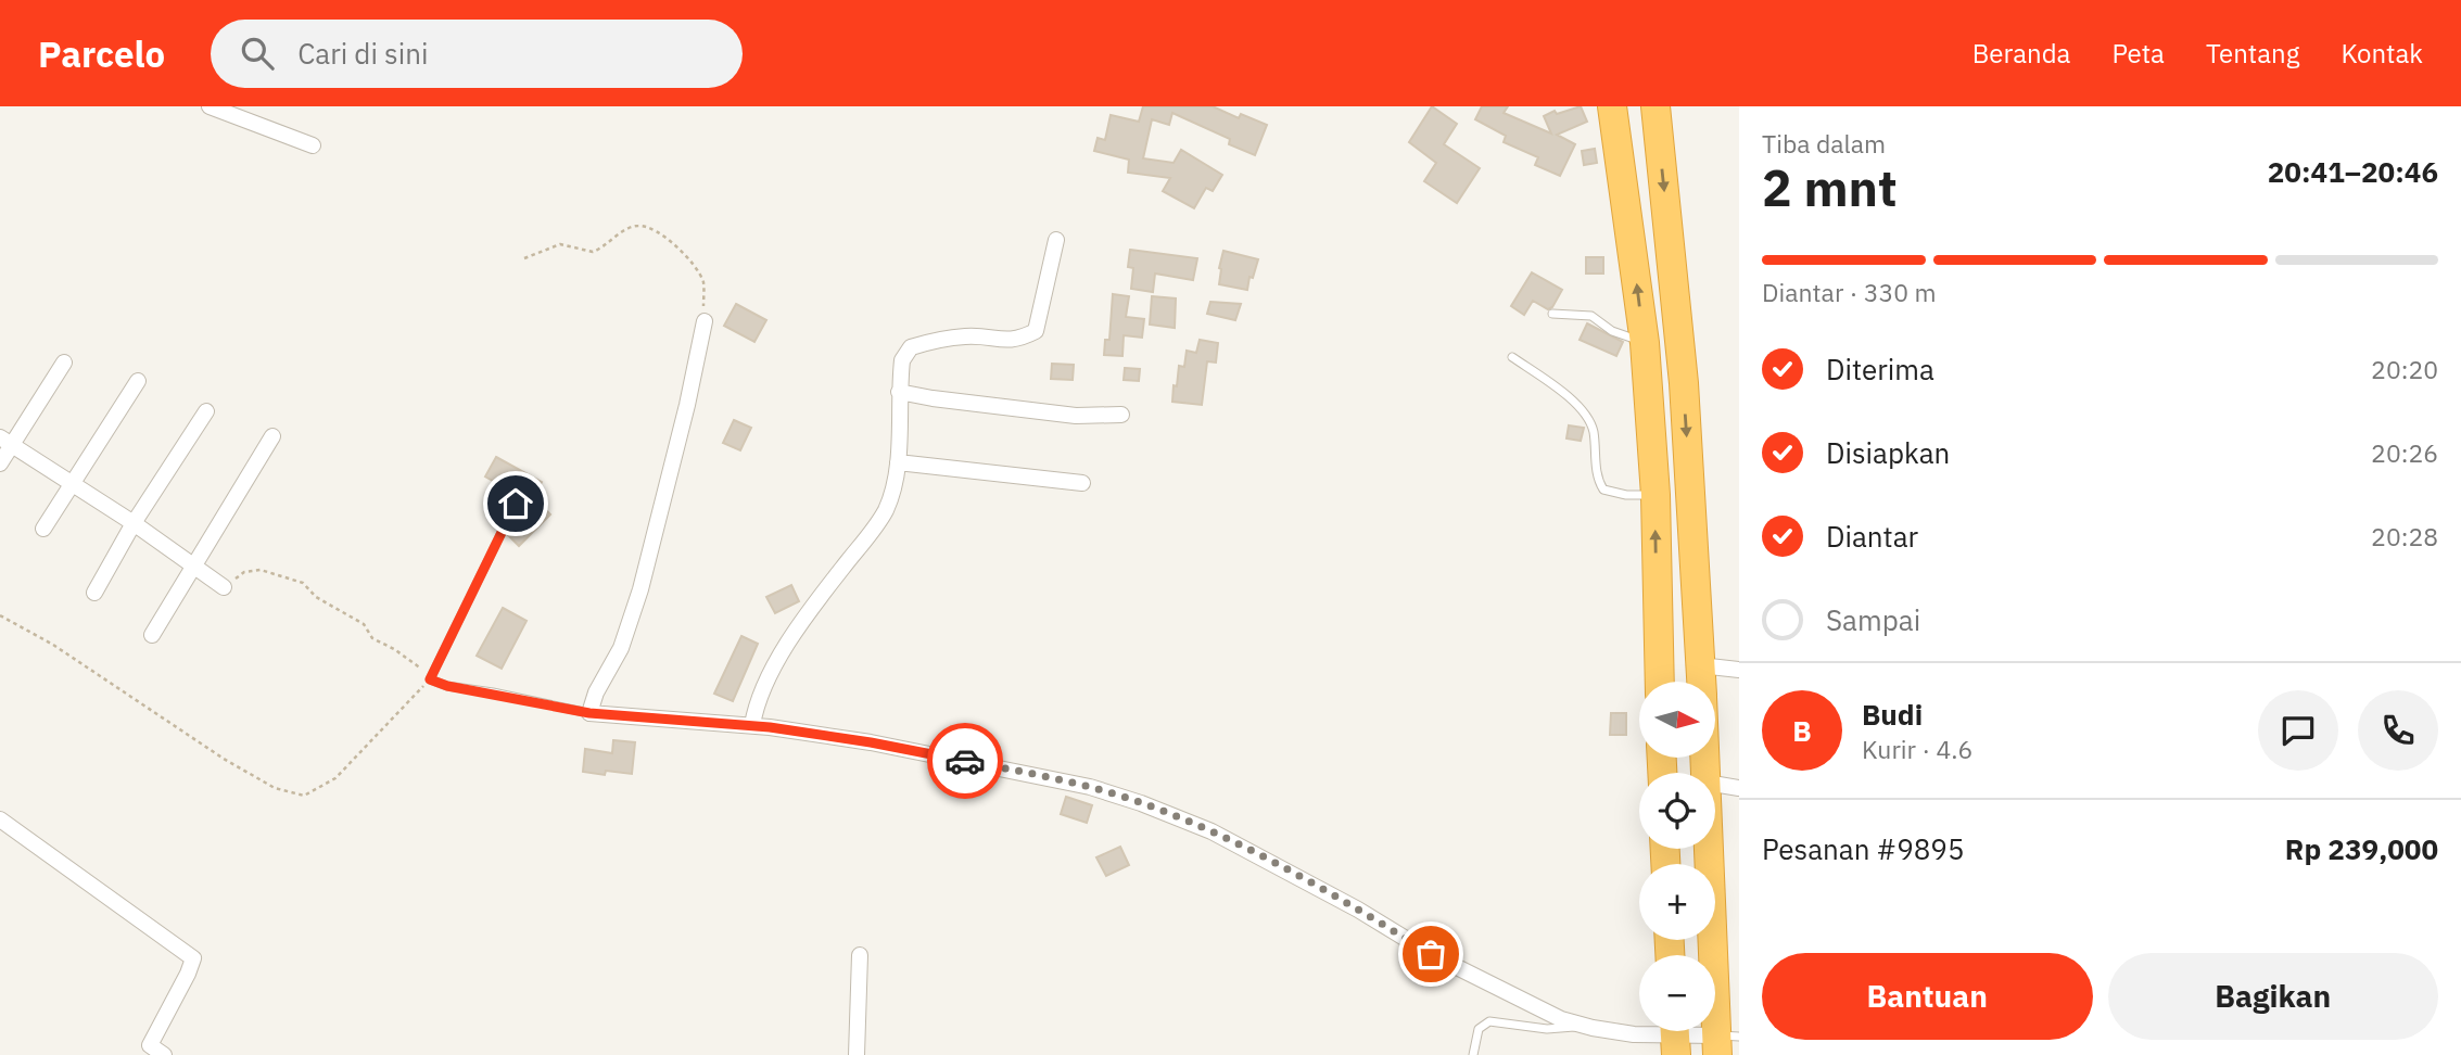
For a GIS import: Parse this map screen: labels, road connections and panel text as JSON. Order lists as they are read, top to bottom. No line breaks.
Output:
{"north":"right","page":{"header":"Parcelo","search":"Cari di sini","nav":["Beranda","Peta","Tentang","Kontak"],"heading":["2 mnt","Tiba dalam","20:41–20:46"],"panel":["Budi","Kurir · 4.6","Pesanan #9895","Rp 239,000"],"bar":"Diantar · 330 m","list":[["Diterima","20:20"],["Disiapkan","20:26"],["Diantar","20:28"],"Sampai"],"map_buttons":["+","−"],"round":"B","buttons":["Bantuan","Bagikan"]}}
